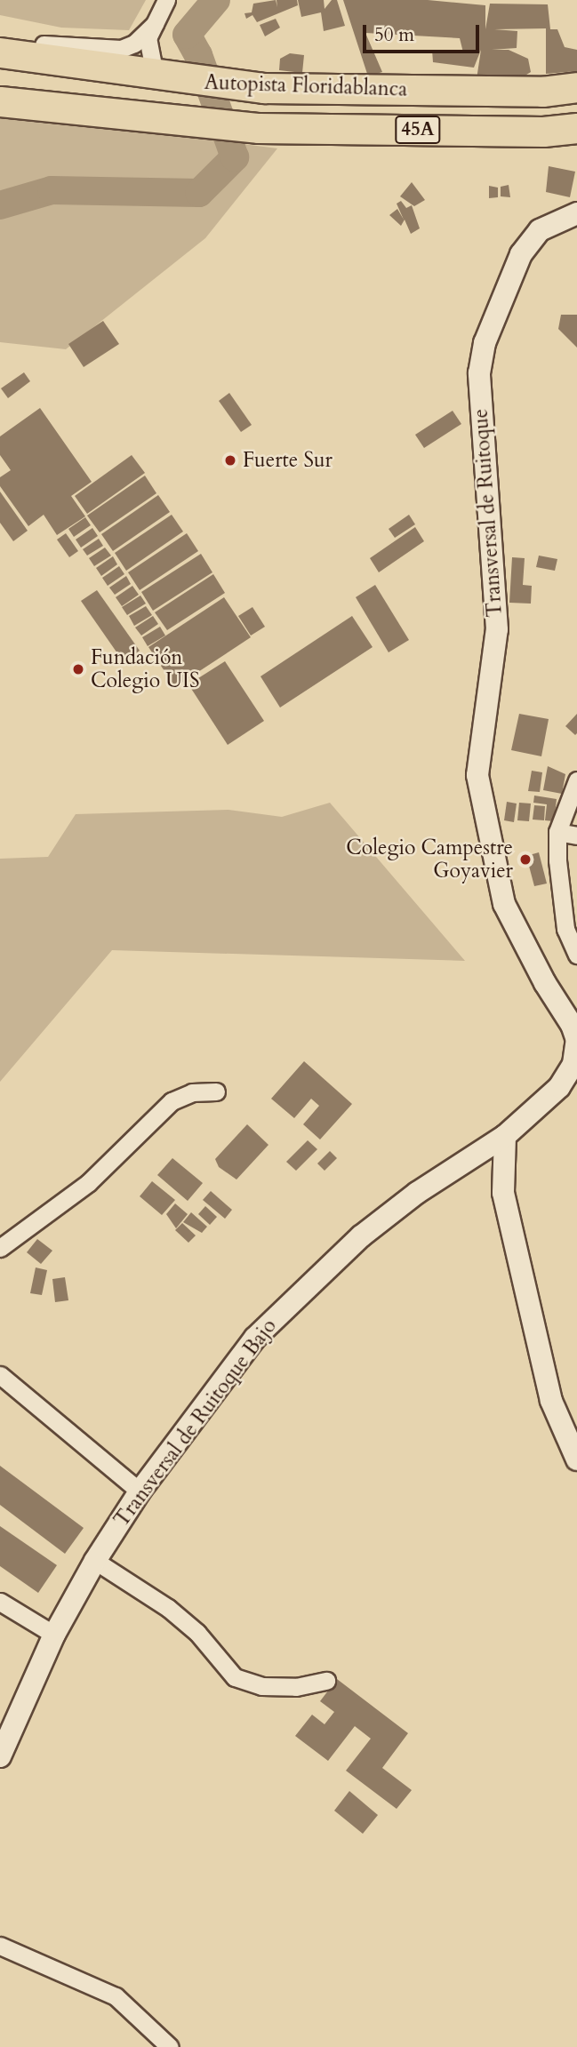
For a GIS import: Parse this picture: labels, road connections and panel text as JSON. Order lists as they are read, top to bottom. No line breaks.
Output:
{"streets":{"highway":["Autopista Floridablanca","45A"],"street":["Transversal de Ruitoque","Transversal de Ruitoque Bajo"]},"crossings":[["Transversal de Ruitoque","Transversal de Ruitoque Bajo"]],"places":["Fuerte Sur","Fundación Colegio UIS","Colegio Campestre Goyavier"],"scale_bar":"50 m"}
